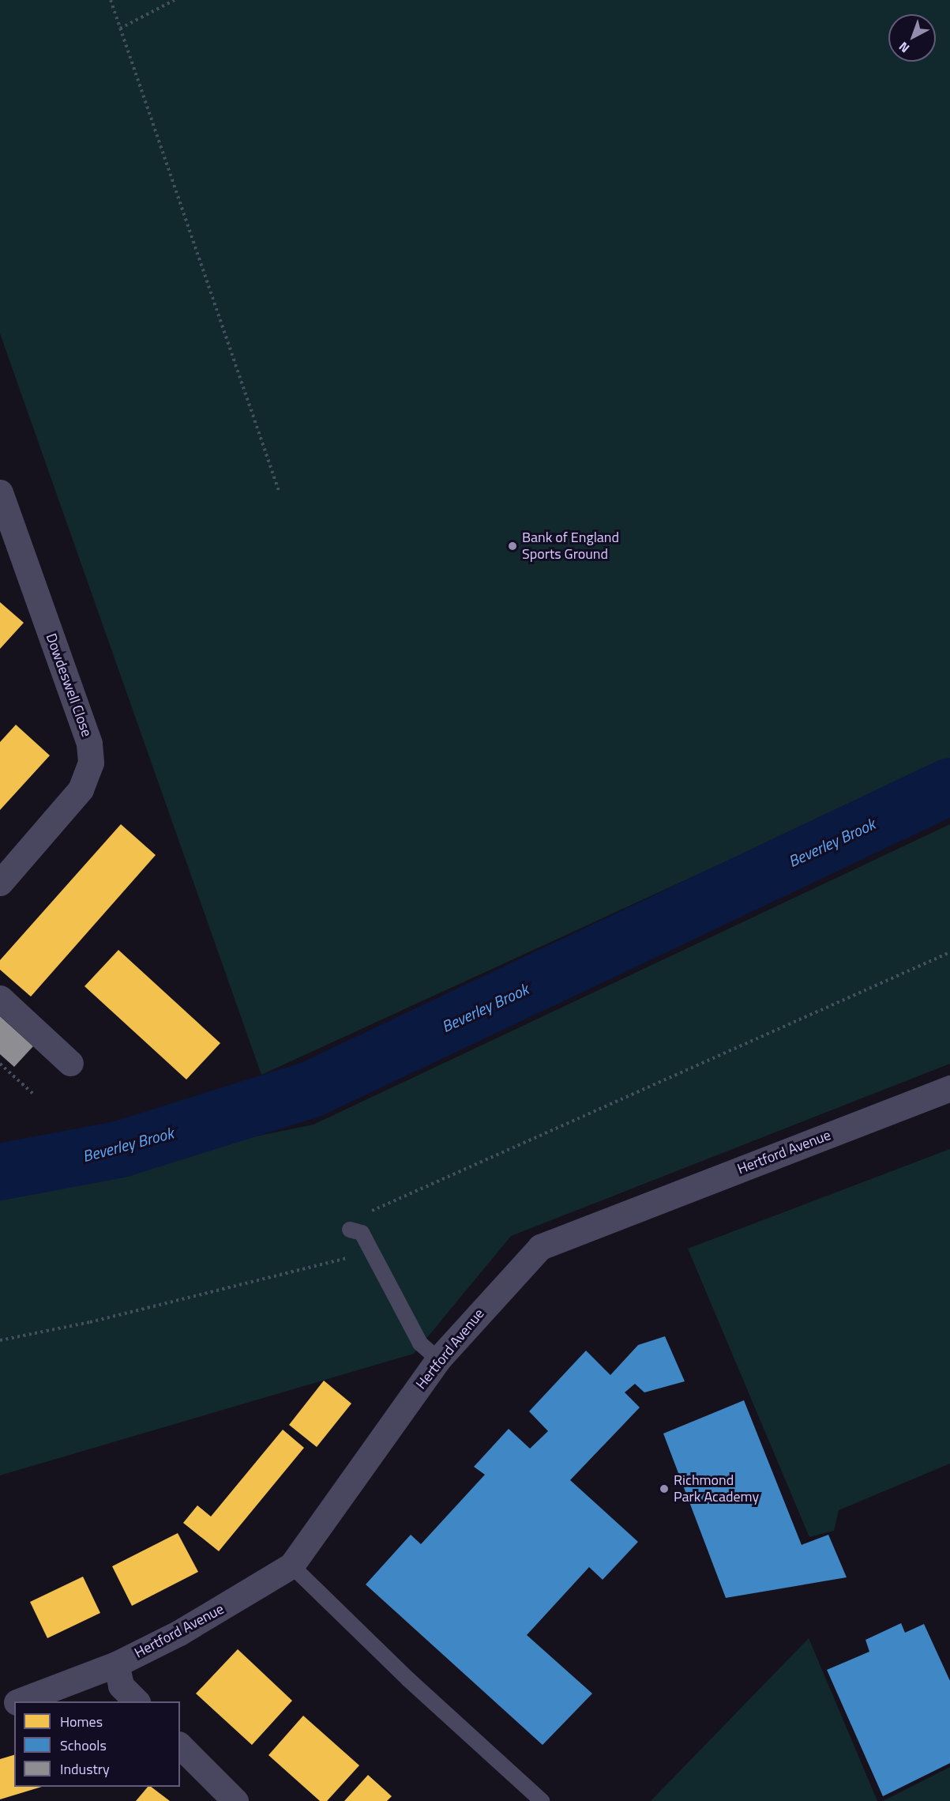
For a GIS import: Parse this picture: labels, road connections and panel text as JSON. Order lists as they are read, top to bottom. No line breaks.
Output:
{"streets":{"street":["Dowdeswell Close","Hertford Avenue"]},"water":["Beverley Brook"],"places":["Bank of England Sports Ground","Richmond Park Academy"],"legend":["Homes","Schools","Industry"],"north":"bottom left"}
